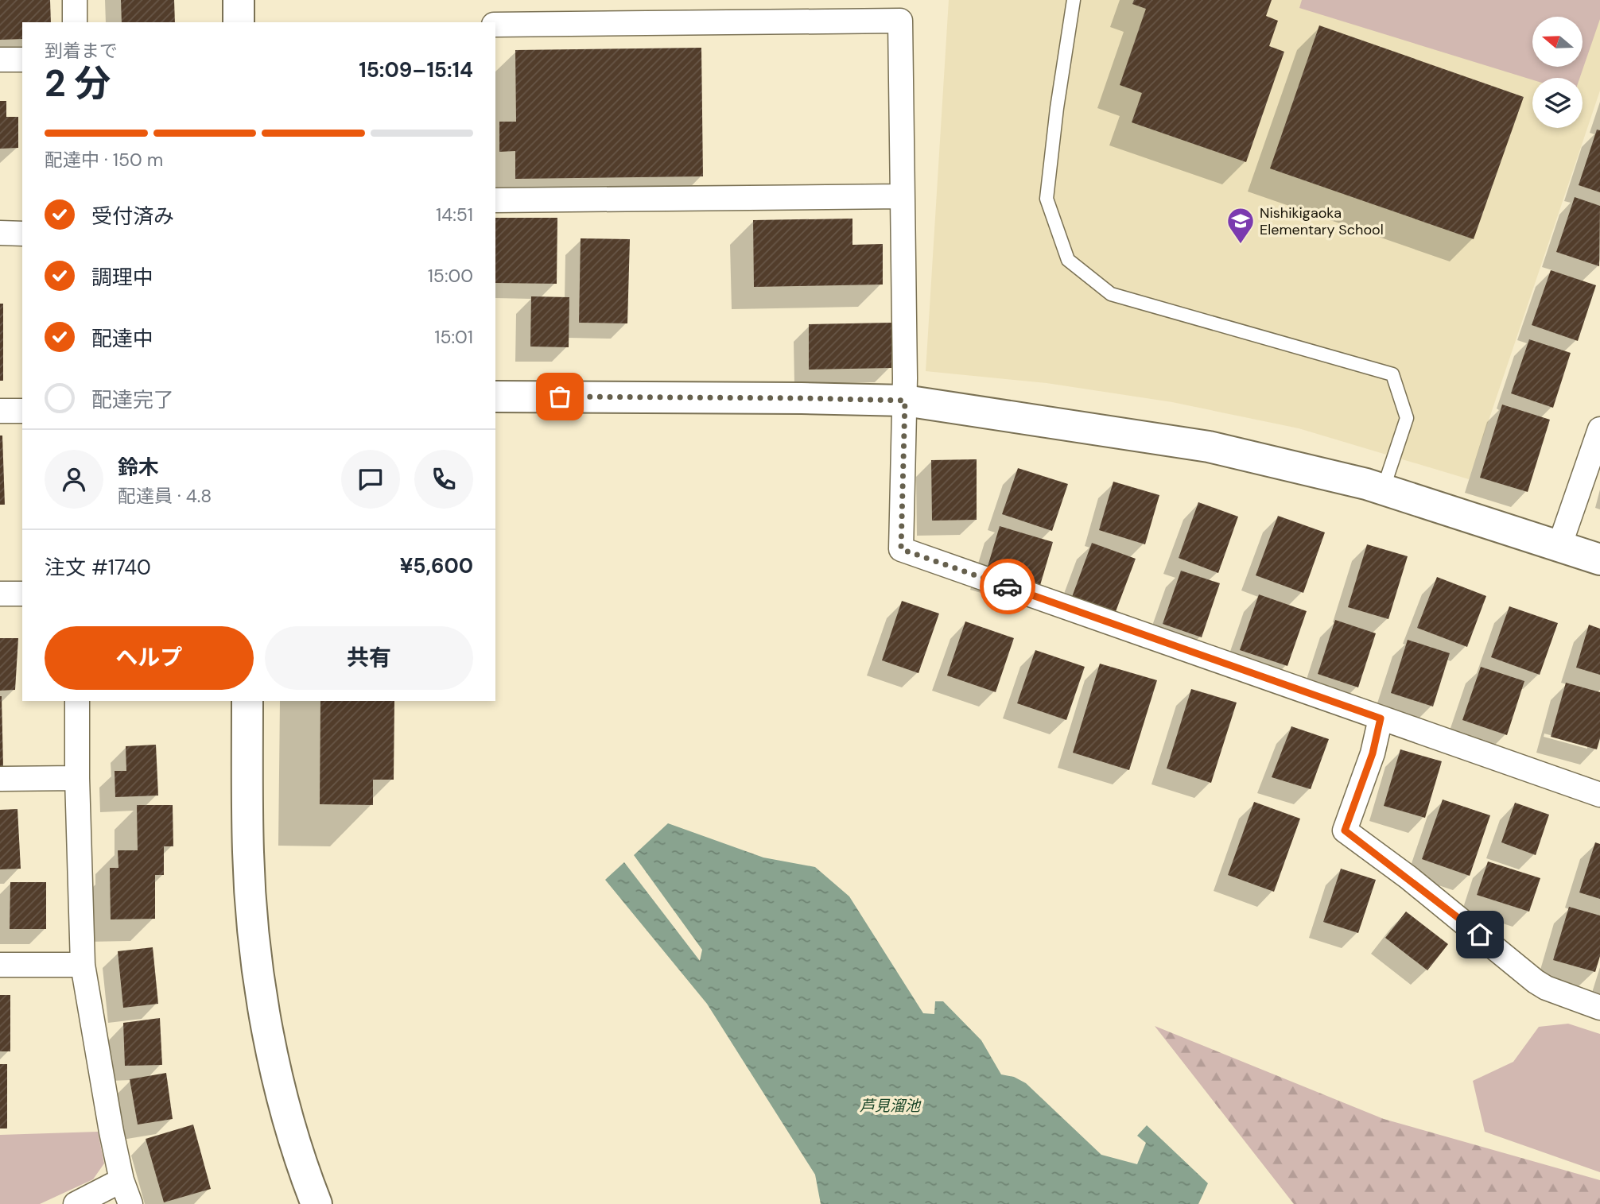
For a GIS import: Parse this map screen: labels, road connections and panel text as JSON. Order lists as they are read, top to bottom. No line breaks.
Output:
{"water":["芦見溜池"],"places":{"school or university":["Nishikigaoka Elementary School"]},"north":"left","page":{"heading":["2 分","到着まで","15:09–15:14"],"panel":["鈴木","配達員 · 4.8","注文 #1740","¥5,600"],"bar":"配達中 · 150 m","list":[["受付済み","14:51"],["調理中","15:00"],["配達中","15:01"],"配達完了"],"buttons":["ヘルプ","共有"]}}
